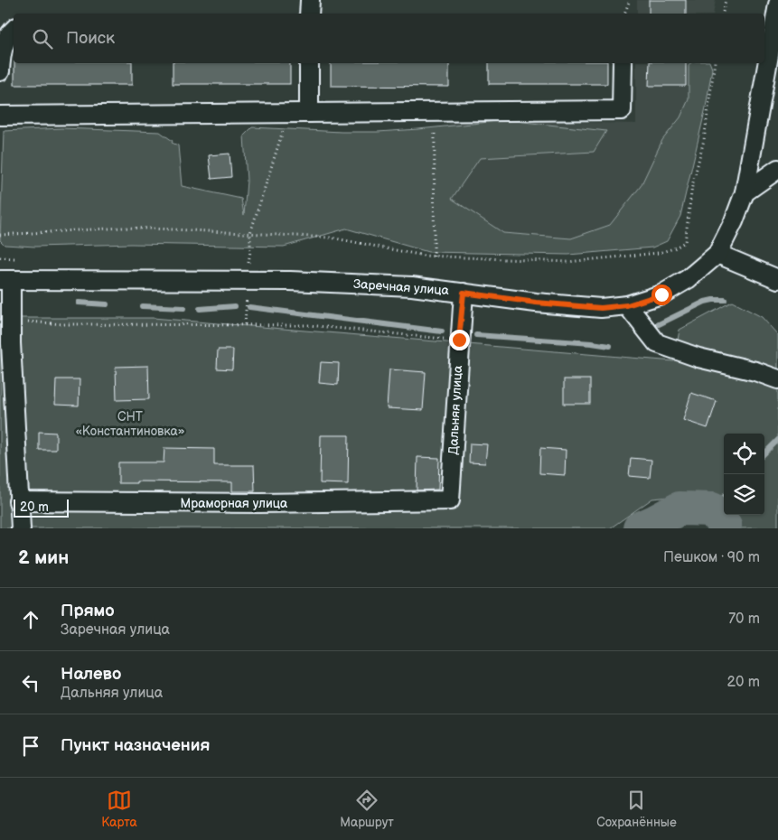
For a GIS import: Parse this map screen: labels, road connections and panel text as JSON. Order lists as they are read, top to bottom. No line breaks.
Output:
{"streets":{"street":["Заречная улица","Дальняя улица","Мраморная улица"]},"crossings":[["Заречная улица","Дальняя улица"],["Дальняя улица","Мраморная улица"]],"parks":["СНТ «Константиновка»"],"scale_bar":"20 m","page":{"search":"Поиск","scale":"20 m","heading":["2 мин","Пешком · 90 m"],"list":[["Прямо","Заречная улица","70 m"],["Налево","Дальняя улица","20 m"],"Пункт назначения"],"nav":["Карта","Маршрут","Сохранённые"]}}
